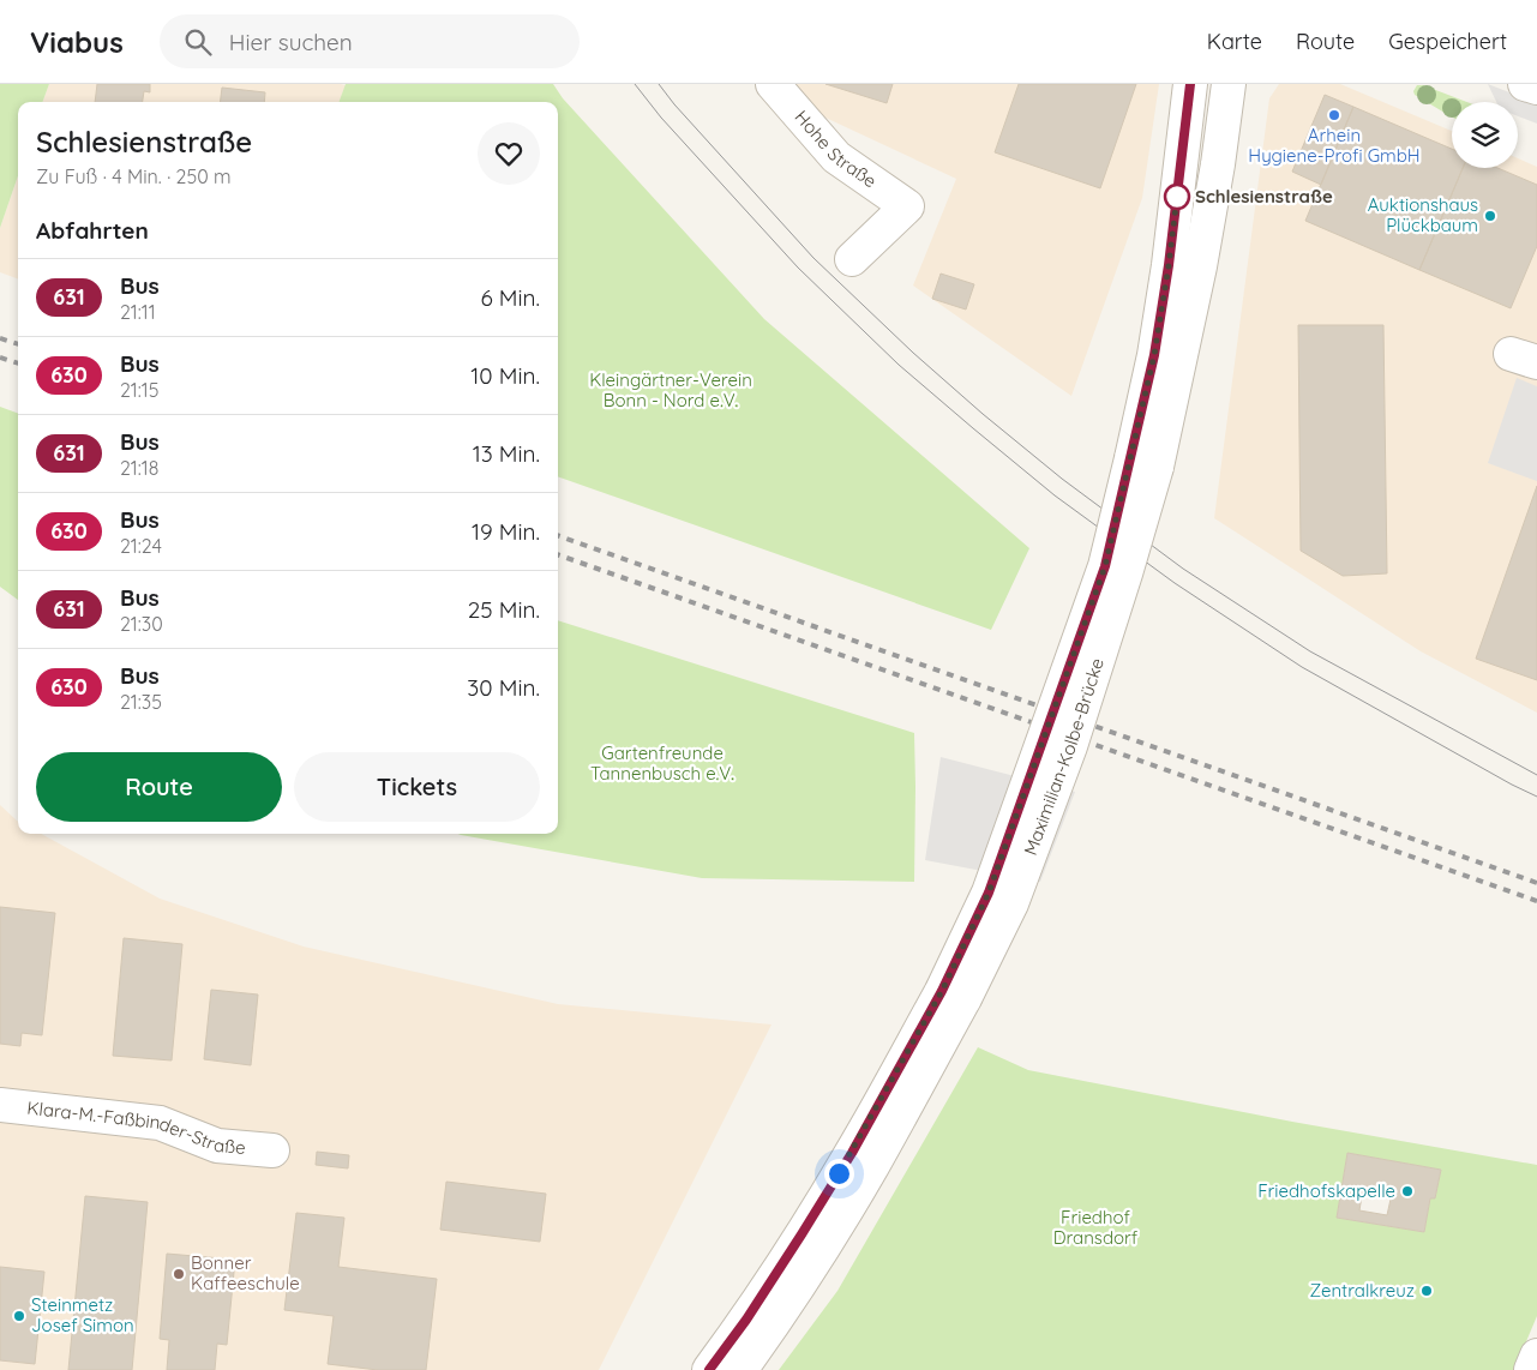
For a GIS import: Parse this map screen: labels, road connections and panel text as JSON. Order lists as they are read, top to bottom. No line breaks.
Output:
{"streets":{"street":["Hohe Straße","Maximilian-Kolbe-Brücke","Klara-M.-Faßbinder-Straße"]},"parks":["Kleingärtner-Verein Bonn - Nord e.V.","Gartenfreunde Tannenbusch e.V.","Friedhof Dransdorf"],"places":["Arhein Hygiene-Profi GmbH","Schlesienstraße","Auktionshaus Plückbaum","Friedhofskapelle","Bonner Kaffeeschule","Zentralkreuz","Steinmetz Josef Simon"],"lines":["bus line 631"],"page":{"header":"Viabus","search":"Hier suchen","nav":["Karte","Route","Gespeichert"],"heading":[["Schlesienstraße","Zu Fuß · 4 Min. · 250 m"],"Abfahrten"],"list":[{"mark":"631","name":"Bus","note":"21:11","value":"6 Min."},{"mark":"630","name":"Bus","note":"21:15","value":"10 Min."},{"mark":"631","name":"Bus","note":"21:18","value":"13 Min."},{"mark":"630","name":"Bus","note":"21:24","value":"19 Min."},{"mark":"631","name":"Bus","note":"21:30","value":"25 Min."},{"mark":"630","name":"Bus","note":"21:35","value":"30 Min."}],"buttons":["Route","Tickets"]}}
